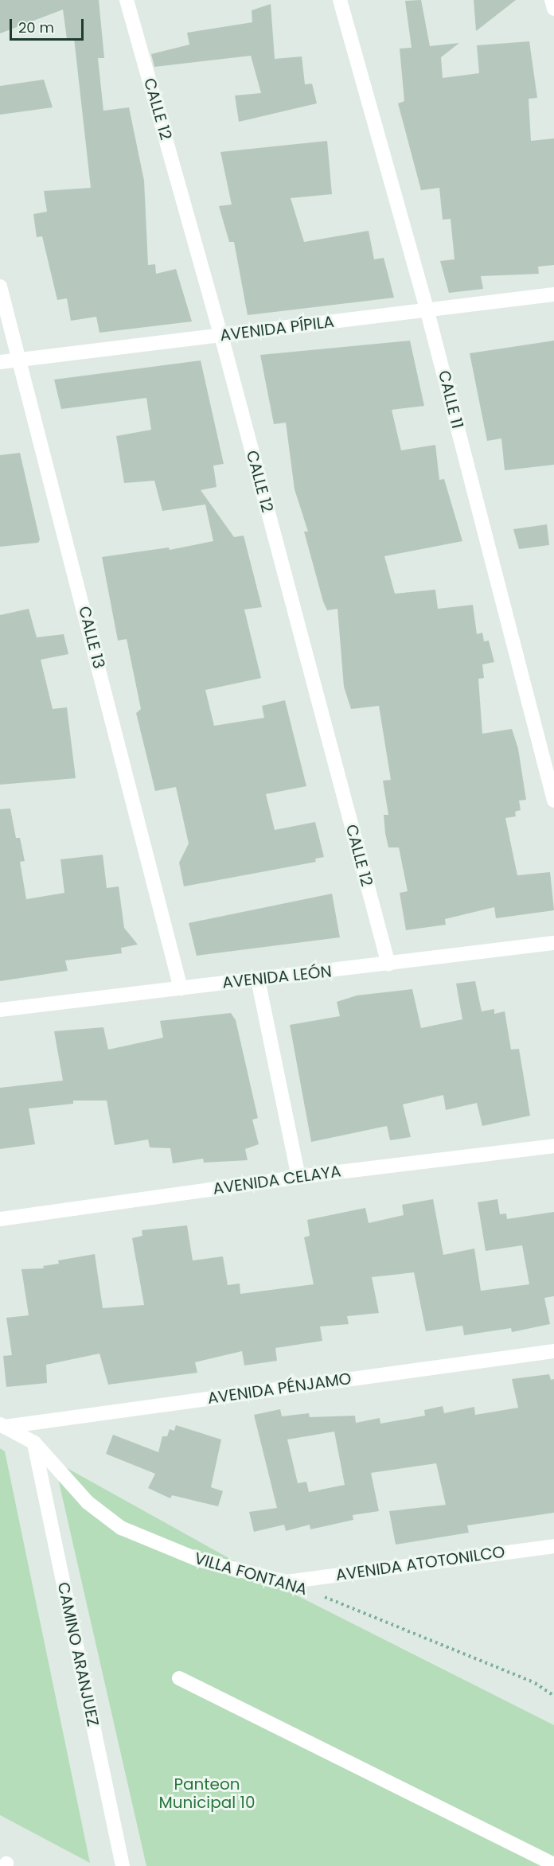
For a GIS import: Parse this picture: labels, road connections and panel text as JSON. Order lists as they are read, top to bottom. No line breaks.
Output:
{"streets":{"street":["CALLE 12","AVENIDA PÍPILA","CALLE 11","CALLE 13","AVENIDA LEÓN","AVENIDA CELAYA","AVENIDA PÉNJAMO","AVENIDA ATOTONILCO","VILLA FONTANA","CAMINO ARANJUEZ"]},"crossings":[["CALLE 12","AVENIDA PÍPILA"],["CALLE 12","AVENIDA LEÓN"],["AVENIDA PÍPILA","CALLE 11"],["AVENIDA PÍPILA","CALLE 13"],["CALLE 13","AVENIDA LEÓN"],["AVENIDA PÉNJAMO","VILLA FONTANA"],["AVENIDA ATOTONILCO","VILLA FONTANA"],["VILLA FONTANA","CAMINO ARANJUEZ"]],"parks":["Panteon Municipal 10"],"scale_bar":"20 m"}
